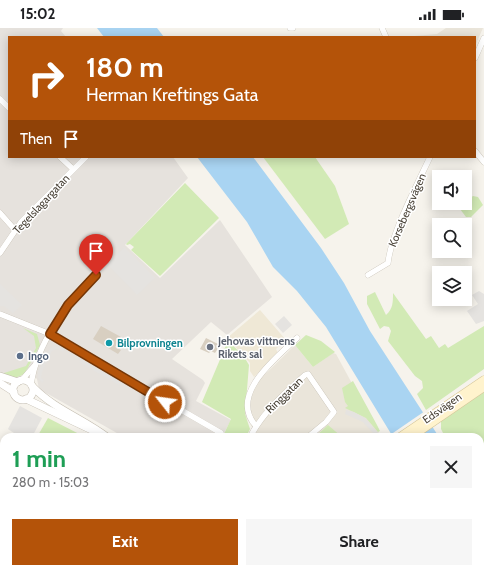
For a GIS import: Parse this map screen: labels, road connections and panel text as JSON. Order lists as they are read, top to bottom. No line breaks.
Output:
{"streets":{"main road":["Edsvägen"],"street":["Tegelslagargatan","Korsebergsvägen","Ringgatan"]},"places":["Bilprovningen","Jehovas vittnens Rikets sal","Ingo"],"page":{"status":"15:02","turn":["180 m","Herman Kreftings Gata"],"then":"Then","heading":["1 min","280 m · 15:03"],"buttons":["Exit","Share"]}}
